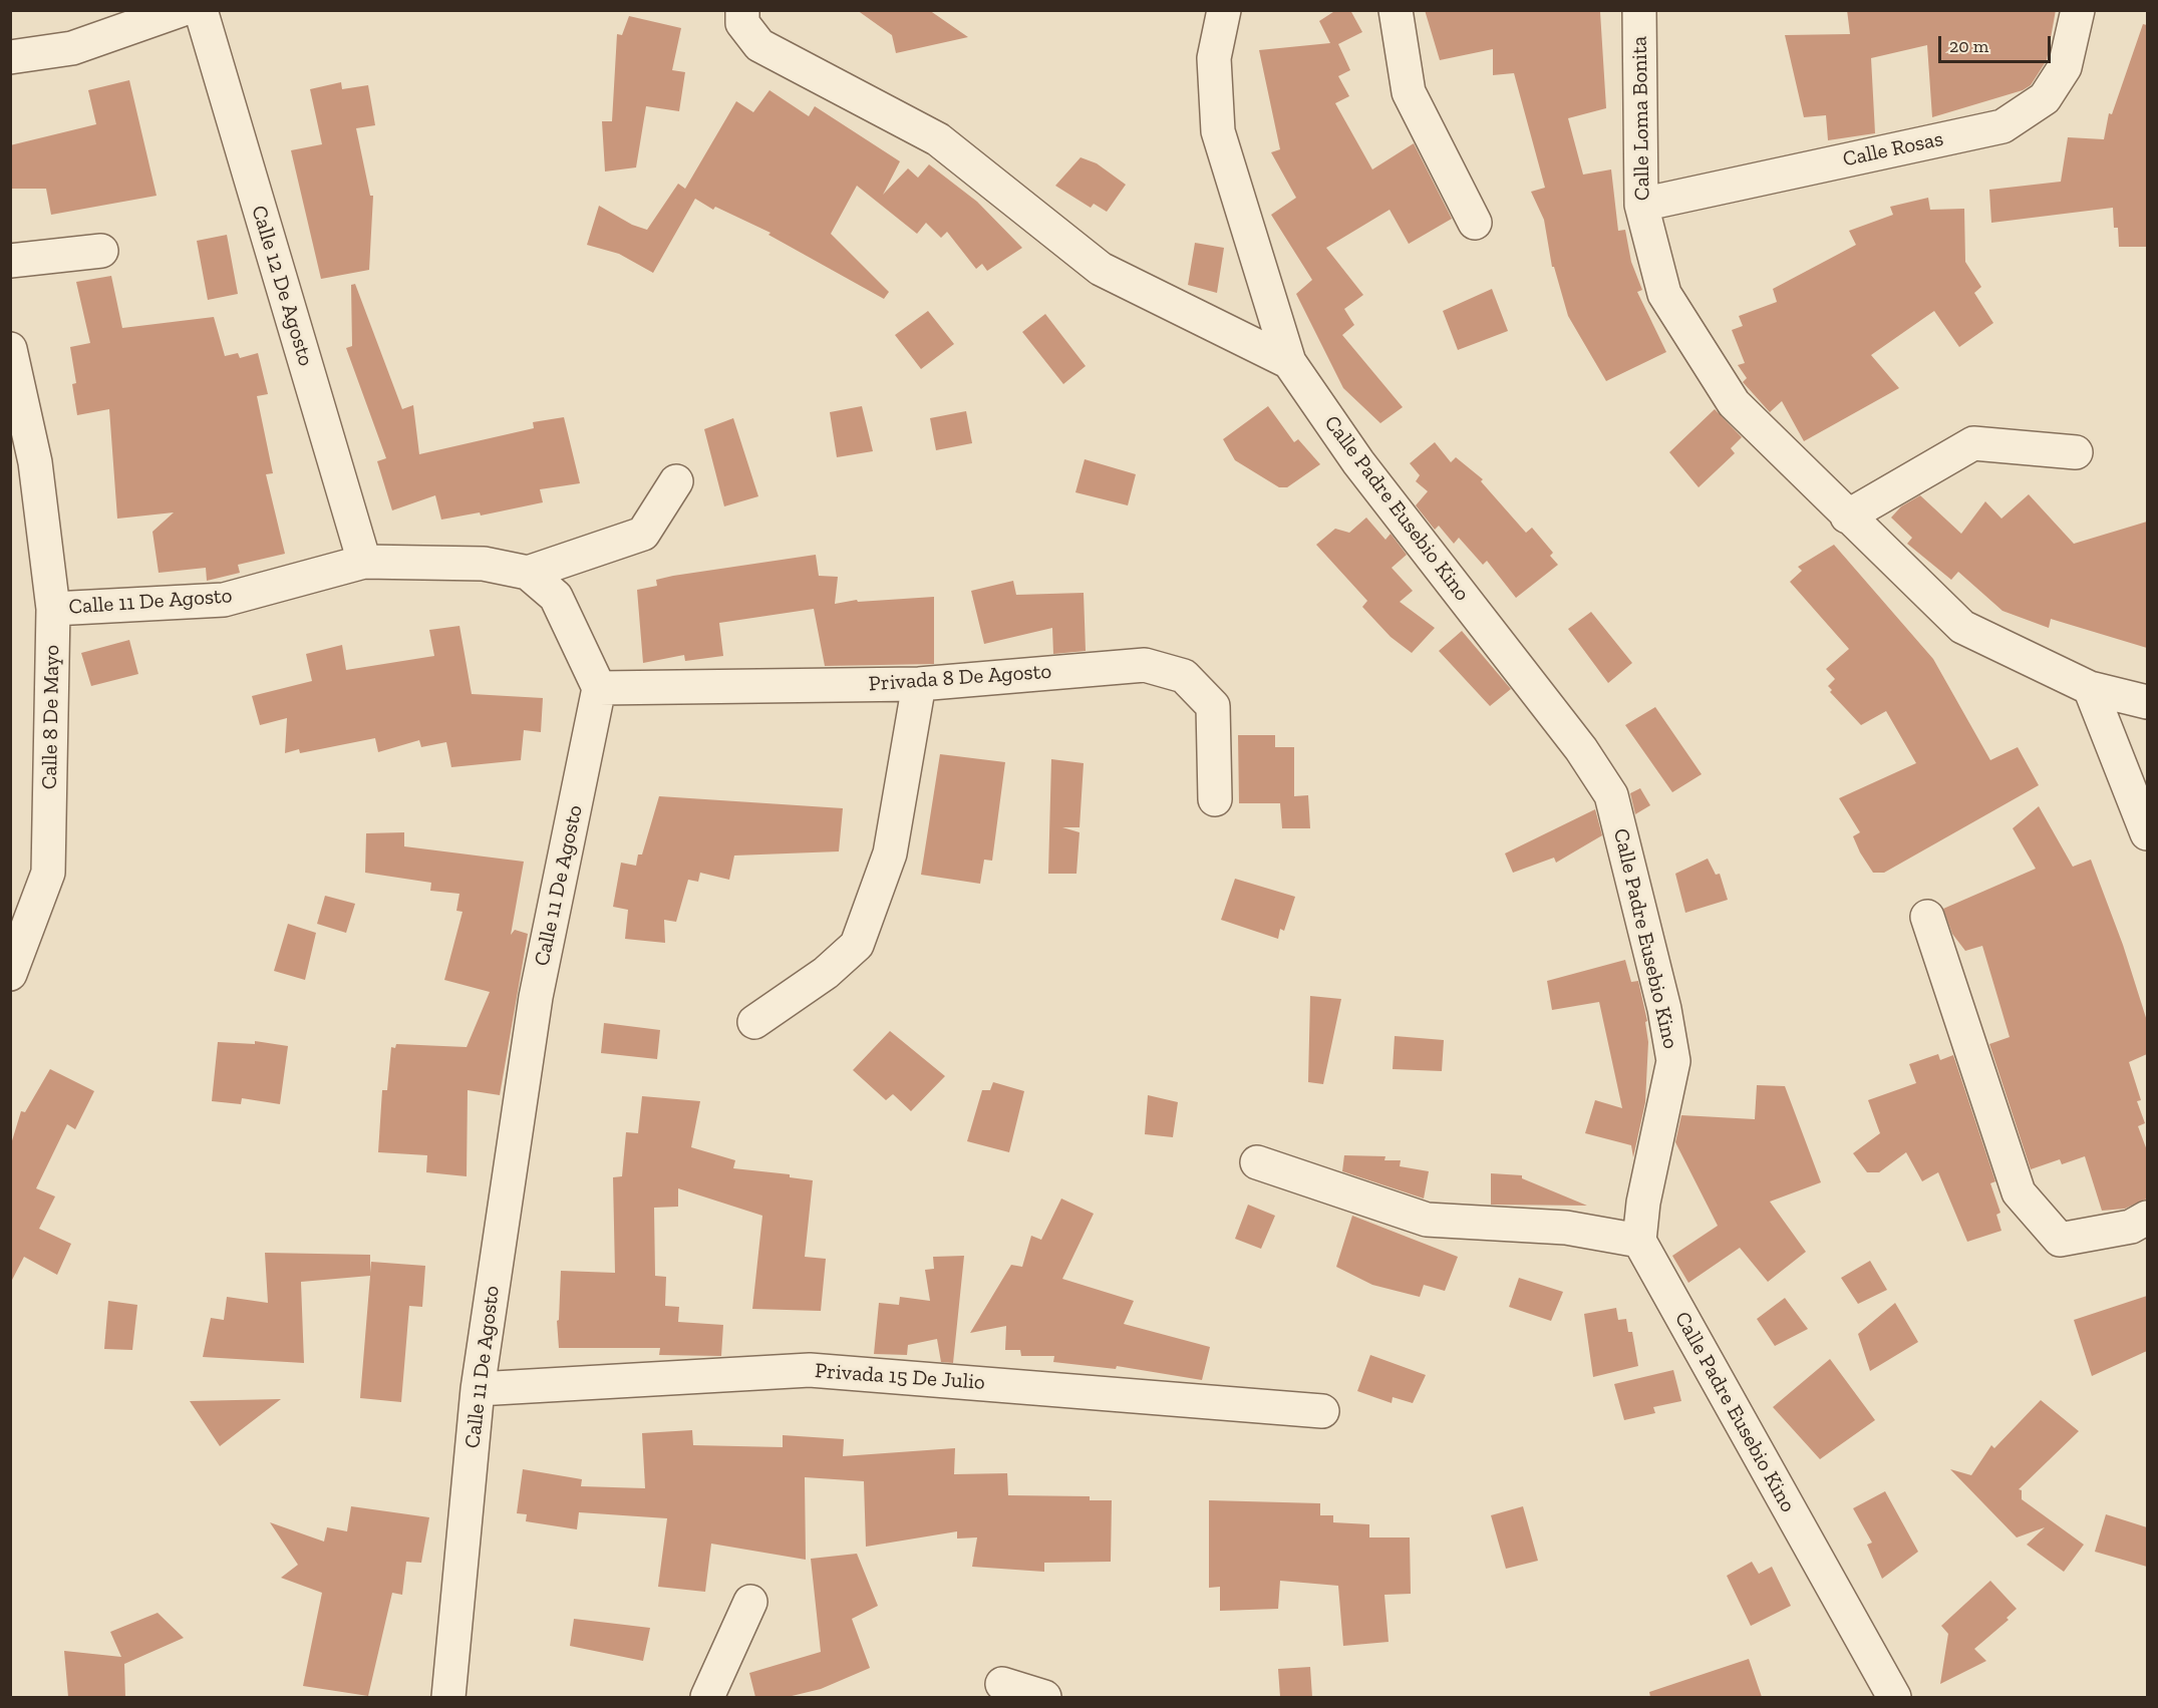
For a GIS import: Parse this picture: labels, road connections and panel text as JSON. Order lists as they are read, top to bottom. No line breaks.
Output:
{"streets":{"street":["Calle Loma Bonita","Calle Rosas","Calle 12 De Agosto","Calle Padre Eusebio Kino","Calle 11 De Agosto","Privada 8 De Agosto","Calle 8 De Mayo","Privada 15 De Julio"]},"crossings":[["Calle Loma Bonita","Calle Rosas"],["Calle 12 De Agosto","Calle 11 De Agosto"],["Calle 11 De Agosto","Privada 8 De Agosto"],["Calle 11 De Agosto","Calle 8 De Mayo"],["Calle 11 De Agosto","Privada 15 De Julio"]],"scale_bar":"20 m"}
